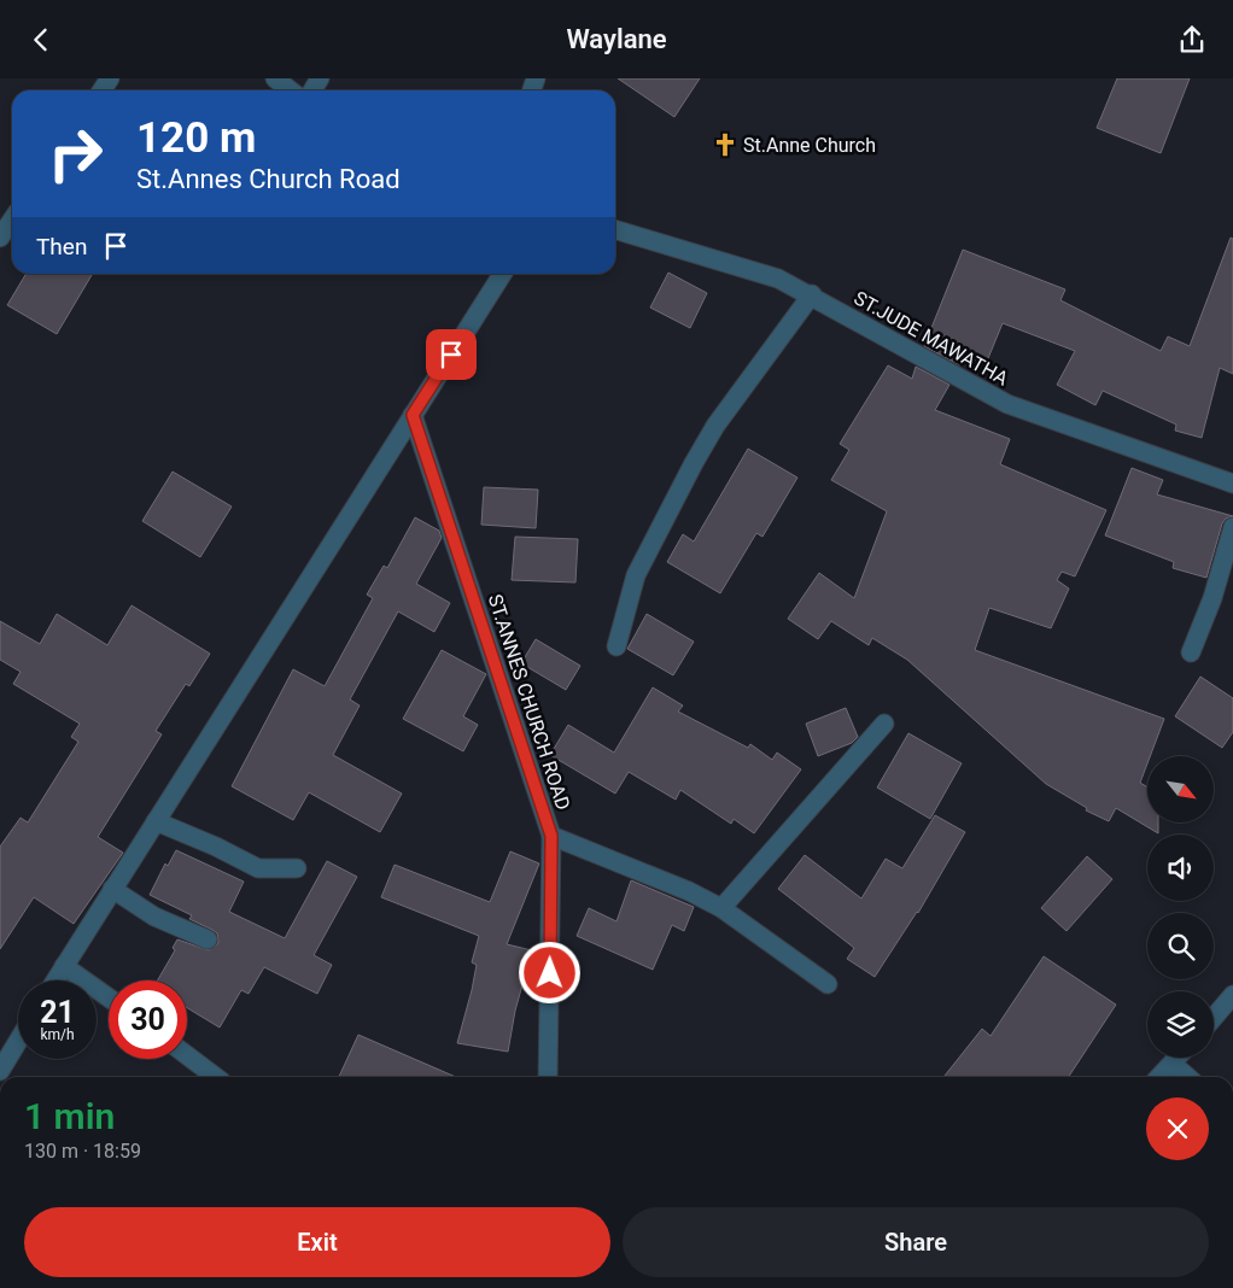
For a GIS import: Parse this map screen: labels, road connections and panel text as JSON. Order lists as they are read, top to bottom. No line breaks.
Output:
{"streets":{"street":["ST.JUDE MAWATHA","ST.ANNES CHURCH ROAD"]},"places":{"church":["St.Anne Church"]},"north":"bottom right","page":{"header":"Waylane","turn":["120 m","St.Annes Church Road"],"then":"Then","speed":"21 km/h","limit":"30","heading":["1 min","130 m · 18:59"],"buttons":["Exit","Share"]}}
